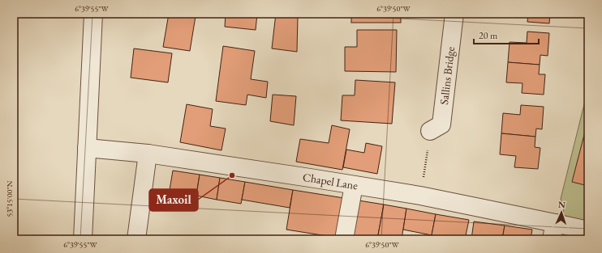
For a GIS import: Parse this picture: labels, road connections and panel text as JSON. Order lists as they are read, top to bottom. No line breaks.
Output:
{"streets":{"street":["Sallins Bridge","Chapel Lane"]},"places":["Maxoil"],"scale_bar":"20 m","north":"top","coordinates":["6°39'55\"W","6°39'50\"W","53°15'00\"N"]}
